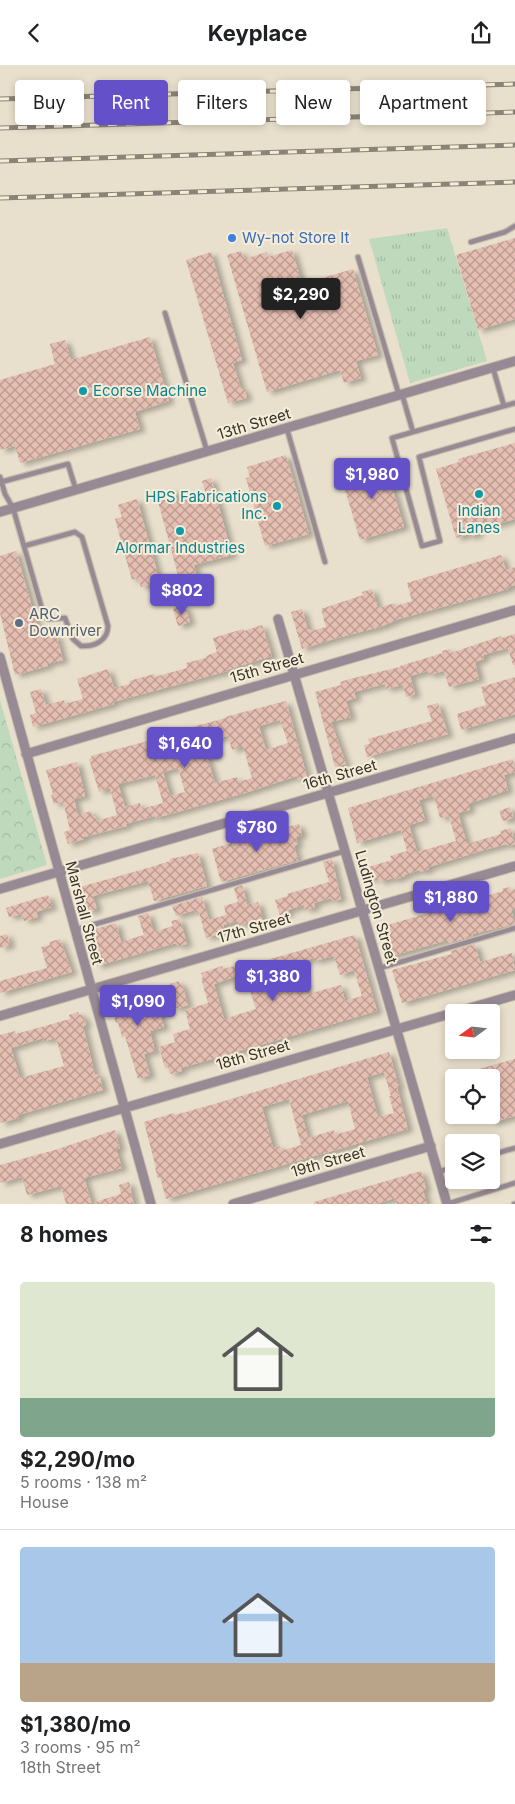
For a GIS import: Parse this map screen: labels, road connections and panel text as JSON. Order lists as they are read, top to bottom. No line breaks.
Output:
{"streets":{"street":["13th Street","15th Street","16th Street","Ludington Street","Marshall Street","17th Street","18th Street","19th Street"]},"crossings":[["15th Street","Ludington Street"],["15th Street","Marshall Street"],["16th Street","Ludington Street"],["16th Street","Marshall Street"],["Ludington Street","17th Street"],["Ludington Street","18th Street"],["Ludington Street","19th Street"],["Marshall Street","17th Street"],["Marshall Street","18th Street"]],"places":["Wy-not Store It","Ecorse Machine","Indian Lanes","HPS Fabrications Inc.","Alormar Industries","ARC Downriver"],"north":"left","page":{"header":"Keyplace","chip":["Buy","Rent","Filters","New","Apartment"],"price":["$2,290","$1,980","$802","$1,640","$780","$1,880","$1,380","$1,090"],"heading":"8 homes","list":[{"name":"$2,290/mo","note":"5 rooms · 138 m² · House"},{"name":"$1,380/mo","note":"3 rooms · 95 m² · 18th Street"}]}}
